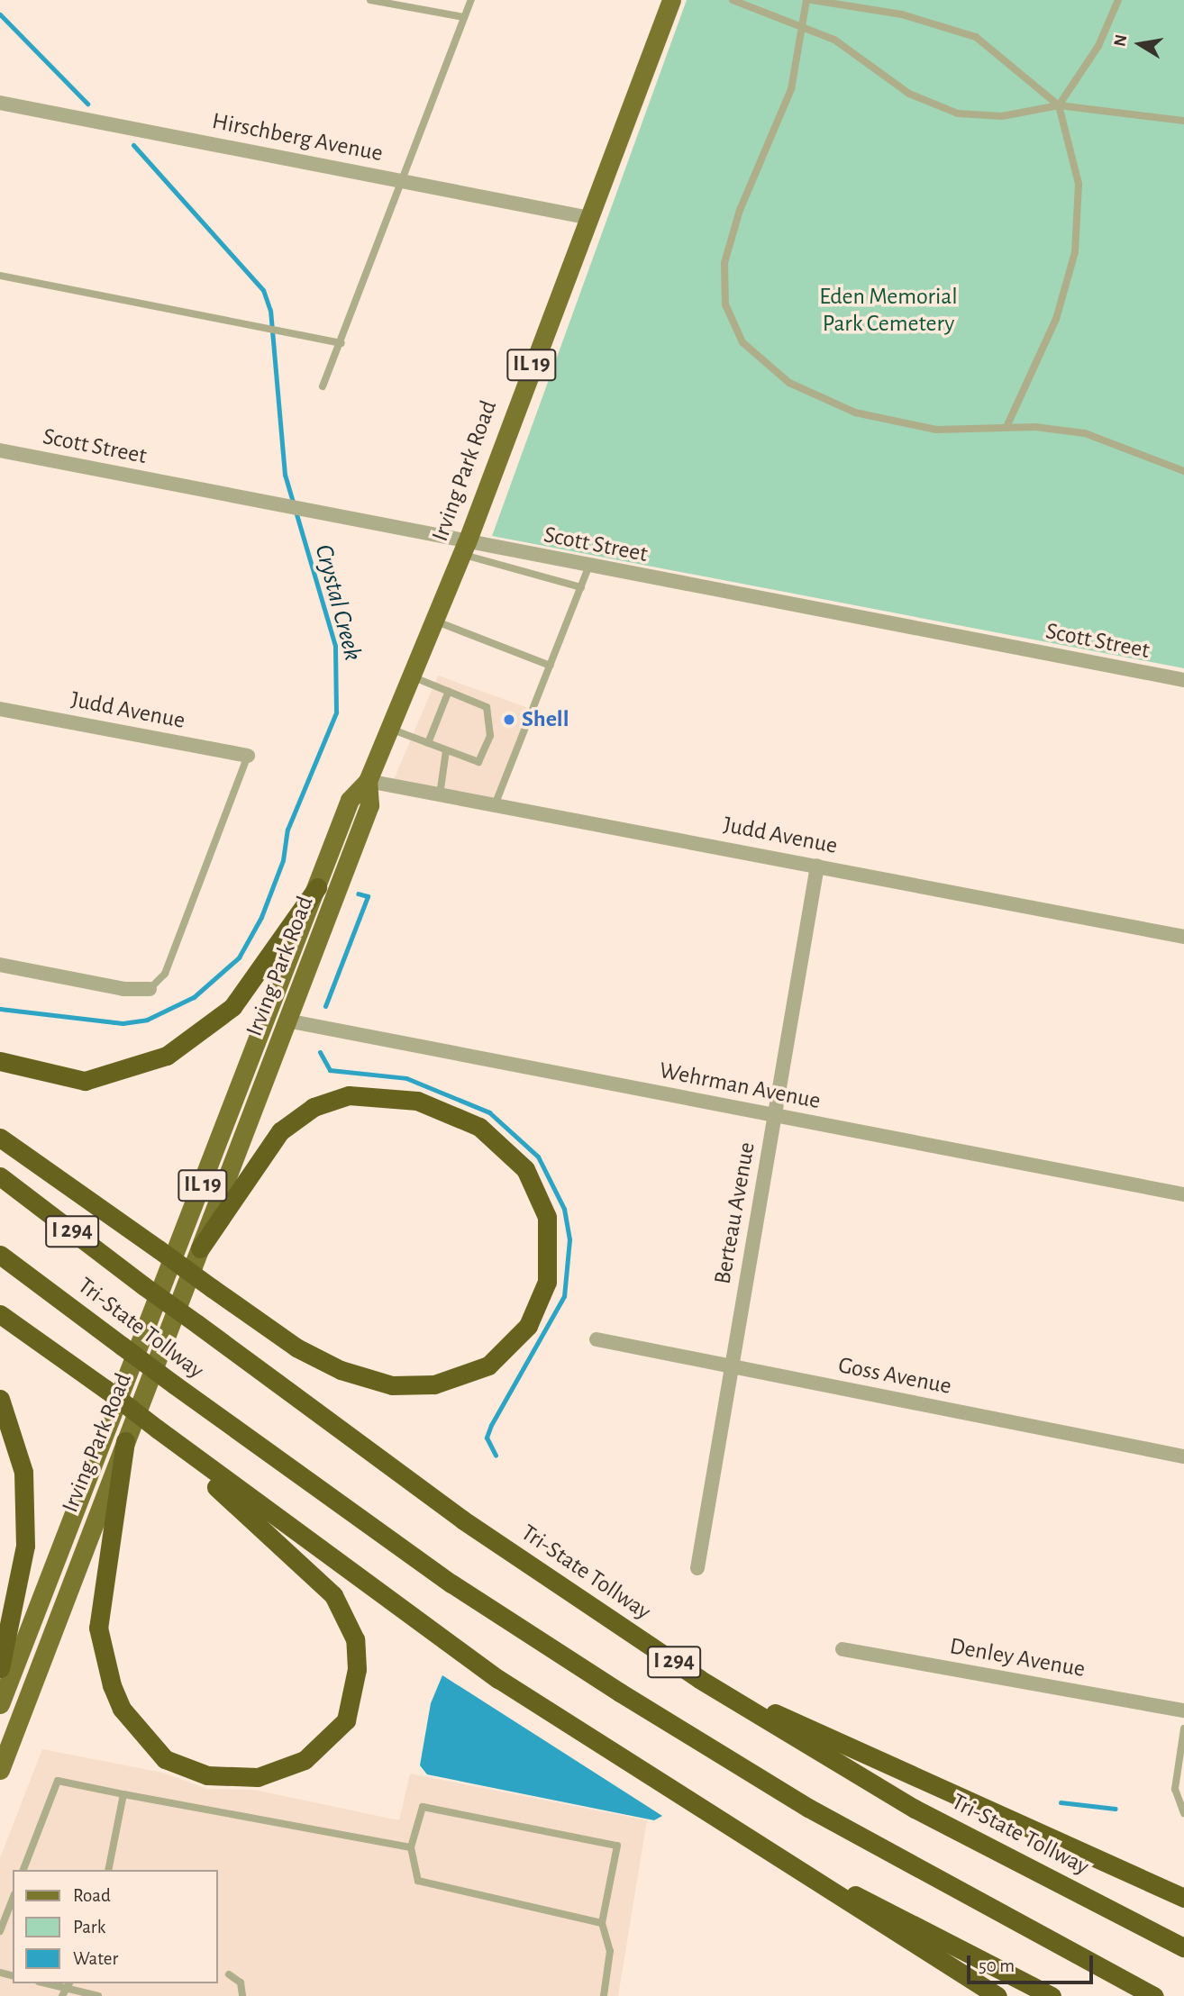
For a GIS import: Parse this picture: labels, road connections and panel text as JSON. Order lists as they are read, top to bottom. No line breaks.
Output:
{"streets":{"highway":["I 294","Tri-State Tollway"],"main road":["IL 19","Irving Park Road"],"street":["Hirschberg Avenue","Scott Street","Judd Avenue","Wehrman Avenue","Berteau Avenue","Goss Avenue","Denley Avenue"]},"crossings":[["Hirschberg Avenue","Irving Park Road"],["Scott Street","Irving Park Road"],["Irving Park Road","Judd Avenue"],["Irving Park Road","Wehrman Avenue"],["Judd Avenue","Berteau Avenue"],["Wehrman Avenue","Berteau Avenue"],["Berteau Avenue","Goss Avenue"]],"water":["Crystal Creek"],"parks":["Eden Memorial Park Cemetery"],"places":["Shell"],"legend":["Road","Park","Water"],"scale_bar":"50 m","north":"left"}
